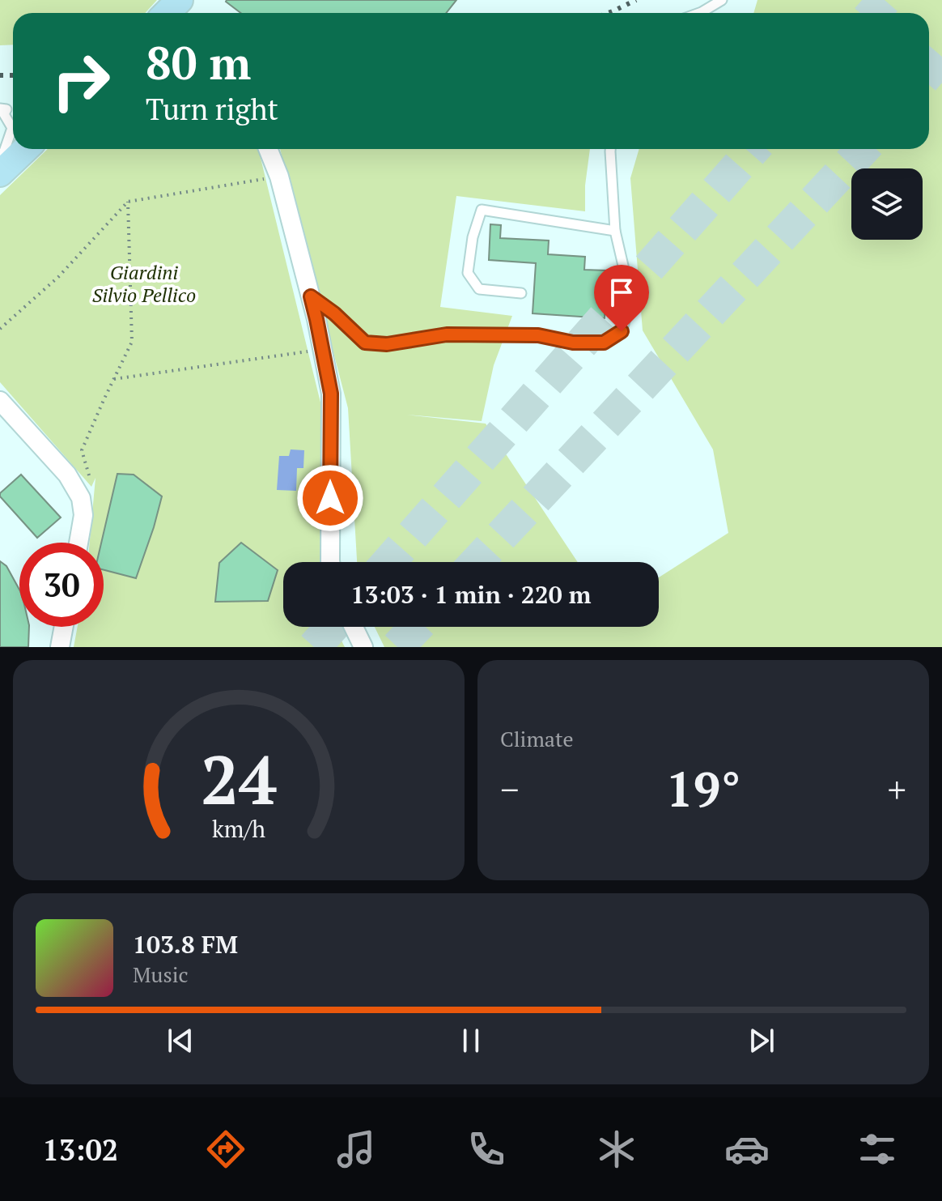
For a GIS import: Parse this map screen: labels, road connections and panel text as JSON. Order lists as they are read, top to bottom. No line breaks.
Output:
{"parks":["Giardini Silvio Pellico"],"page":{"turn":["80 m","Turn right"],"limit":"30","trip":"13:03 · 1 min · 220 m","tile":"Climate","heat":["−","19°","+"],"song":["103.8 FM","Music"],"tabs":"13:02","gauge":["24","km/h"]}}
